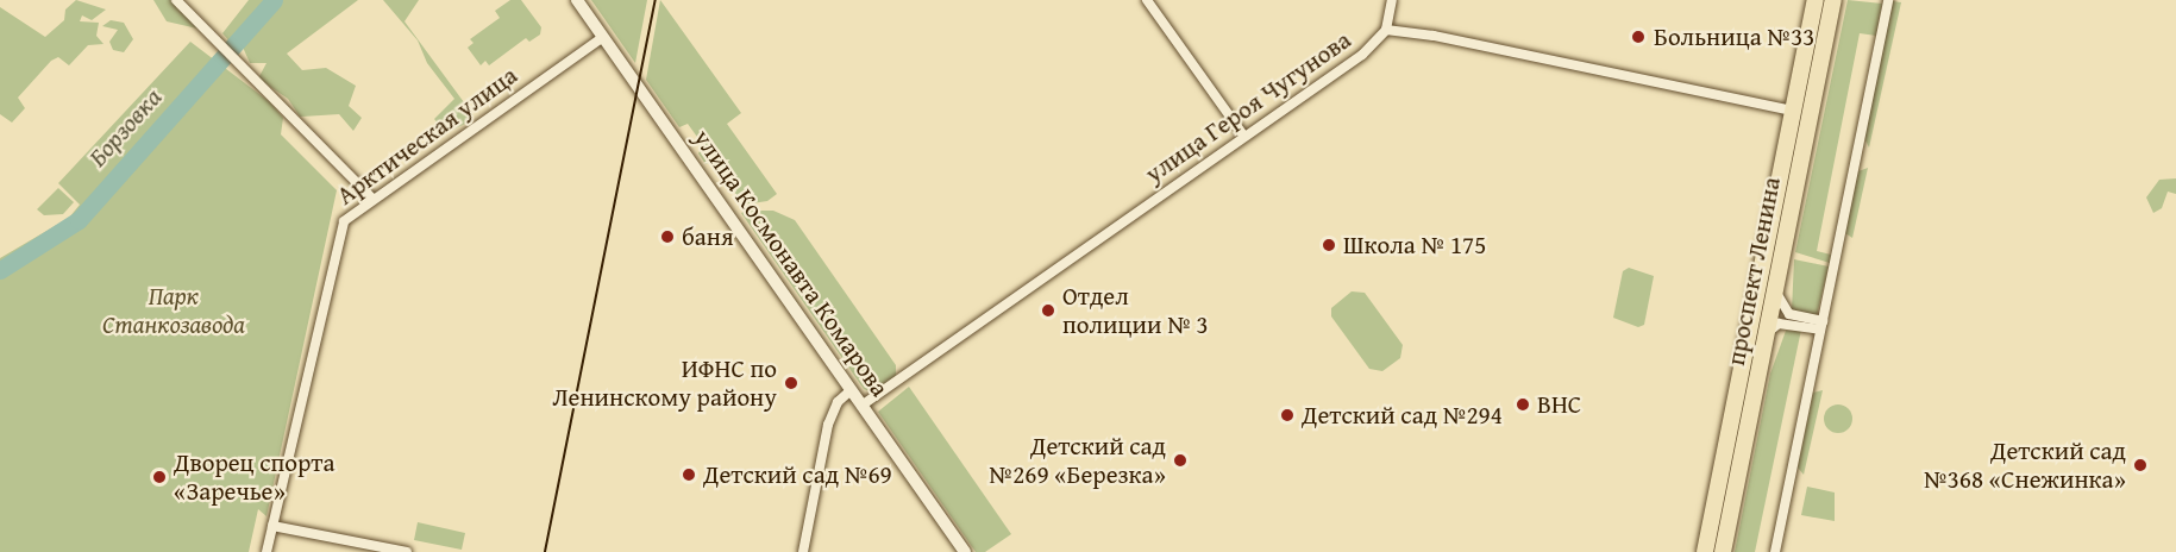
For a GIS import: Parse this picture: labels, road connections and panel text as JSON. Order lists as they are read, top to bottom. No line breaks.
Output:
{"streets":{"main road":["проспект Ленина"],"street":["улица Героя Чугунова","Арктическая улица","улица Космонавта Комарова"]},"crossings":[["улица Героя Чугунова","улица Космонавта Комарова"],["улица Героя Чугунова","проспект Ленина"],["Арктическая улица","улица Космонавта Комарова"]],"water":["Борзовка"],"parks":["Парк Станкозавода"],"places":["Больница №33","баня","Школа № 175","Отдел полиции № 3","ИФНС по Ленинскому району","ВНС","Детский сад №294","Детский сад №269 «Березка»","Детский сад №368 «Снежинка»","Детский сад №69","Дворец спорта «Заречье»"]}
